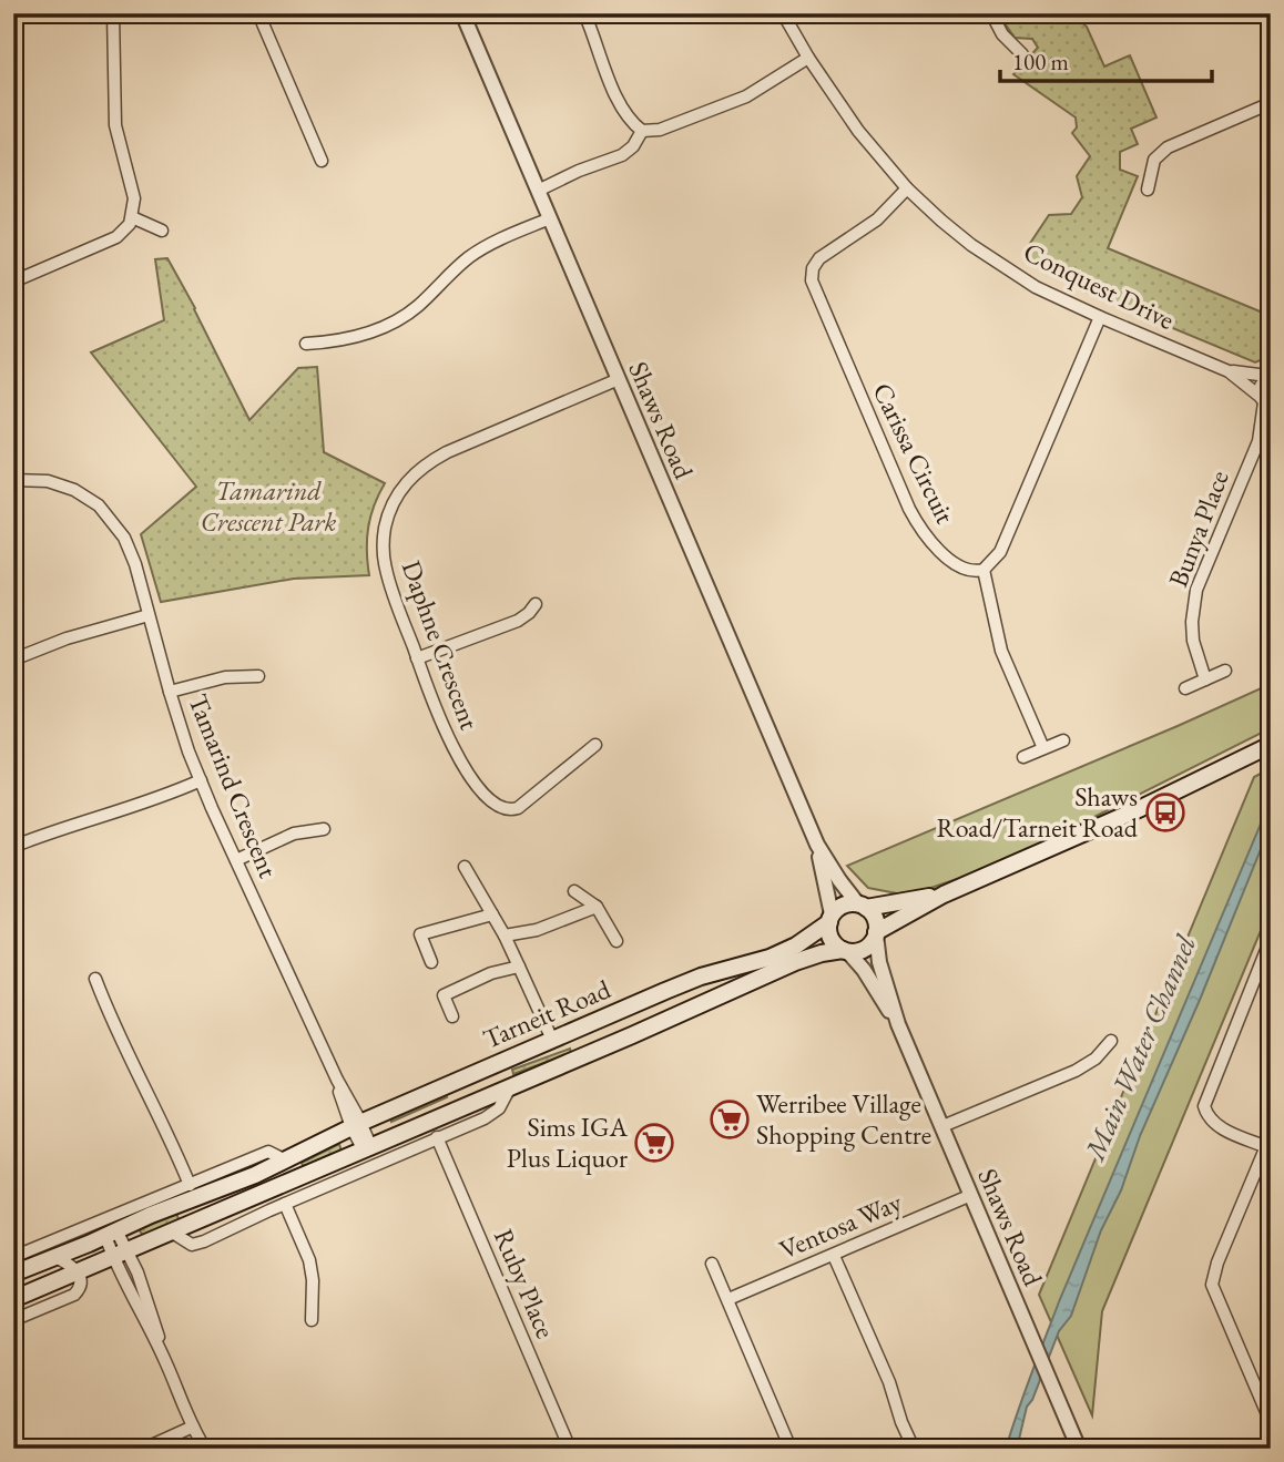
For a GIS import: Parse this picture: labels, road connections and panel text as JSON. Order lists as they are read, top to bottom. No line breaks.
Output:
{"streets":{"main road":["Tarneit Road"],"street":["Conquest Drive","Shaws Road","Carissa Circuit","Bunya Place","Daphne Crescent","Tamarind Crescent","Ventosa Way","Ruby Place"]},"crossings":[["Conquest Drive","Carissa Circuit"],["Conquest Drive","Bunya Place"],["Shaws Road","Daphne Crescent"],["Shaws Road","Tarneit Road"],["Shaws Road","Ventosa Way"],["Tamarind Crescent","Tarneit Road"],["Tarneit Road","Ruby Place"]],"water":["Main Water Channel"],"parks":["Tamarind Crescent Park"],"places":{"bus stop":["Shaws Road/Tarneit Road"],"supermarket":["Werribee Village Shopping Centre","Sims IGA Plus Liquor"]},"scale_bar":"100 m"}
